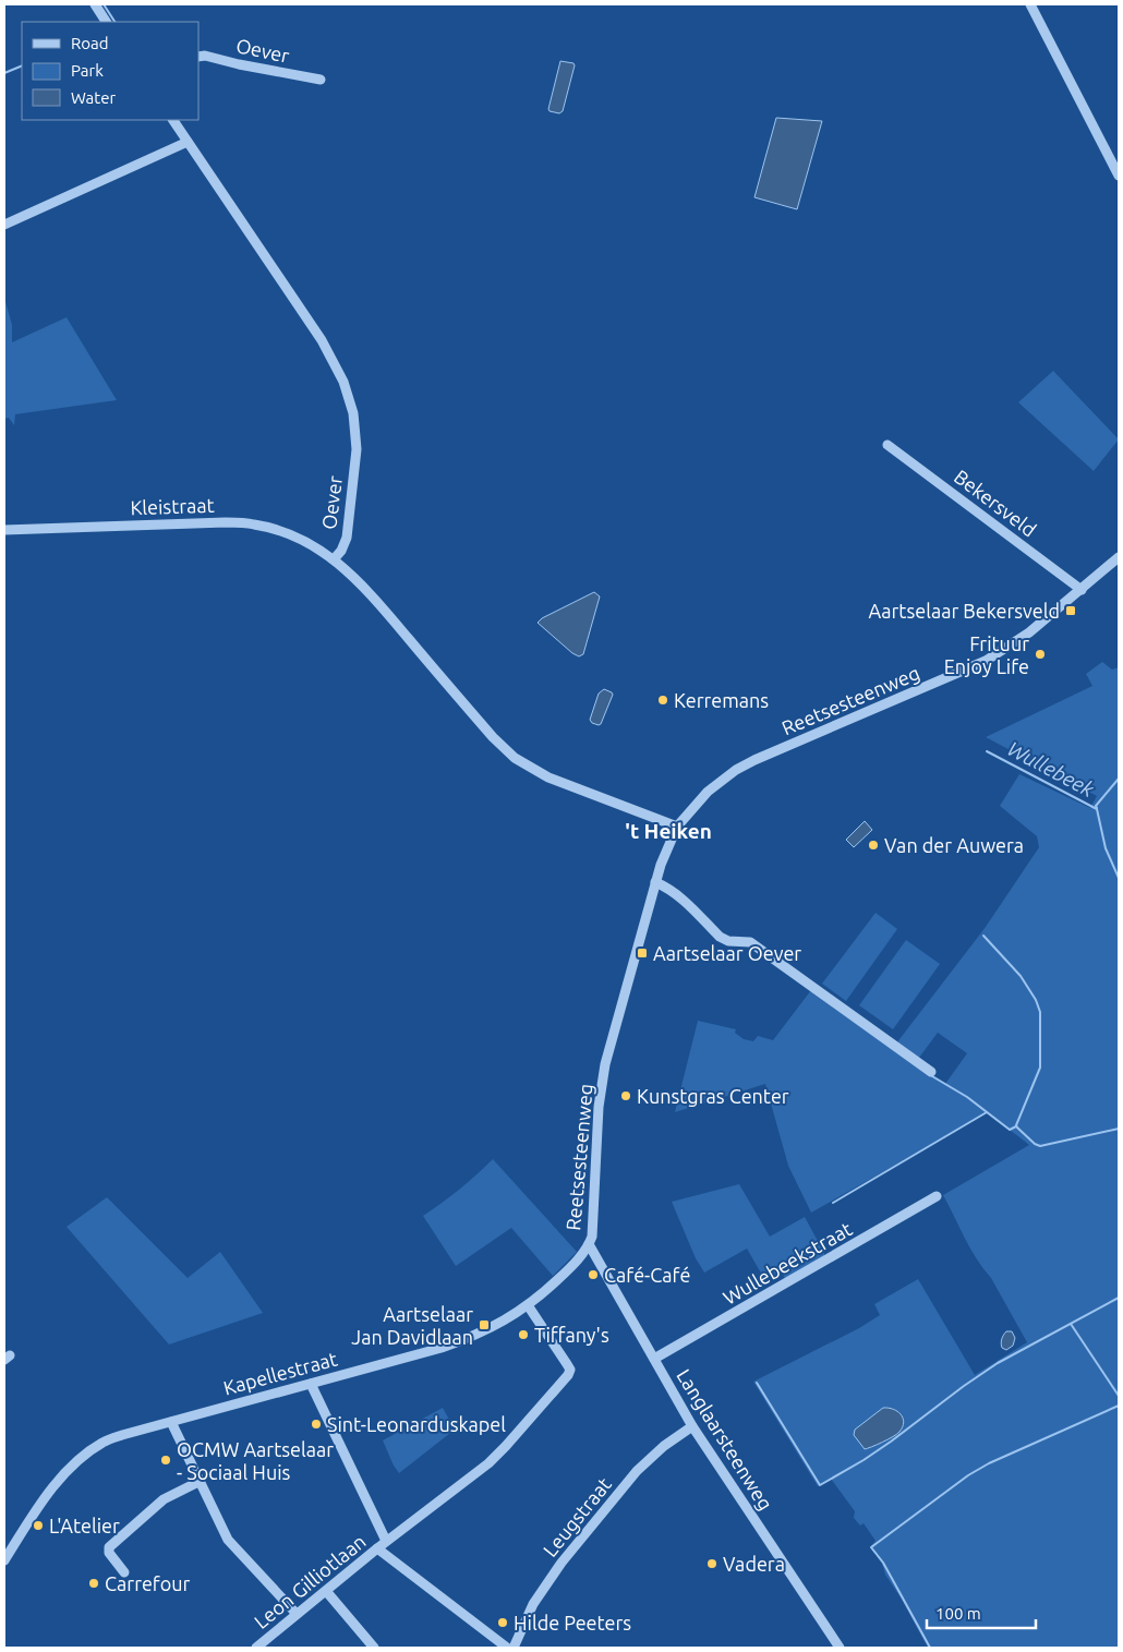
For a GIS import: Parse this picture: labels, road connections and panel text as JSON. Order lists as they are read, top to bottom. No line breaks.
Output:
{"streets":{"street":["Oever","Bekersveld","Kleistraat","Reetsesteenweg","Wullebeekstraat","Kapellestraat","Langlaarsteenweg","Leugstraat","Leon Gilliotlaan"]},"crossings":[["Oever","Kleistraat"],["Bekersveld","Reetsesteenweg"],["Reetsesteenweg","Kapellestraat"],["Reetsesteenweg","Langlaarsteenweg"],["Wullebeekstraat","Langlaarsteenweg"],["Kapellestraat","Langlaarsteenweg"],["Kapellestraat","Leon Gilliotlaan"],["Langlaarsteenweg","Leugstraat"]],"districts":["'t Heiken"],"water":["Wullebeek"],"places":{"transit":["Aartselaar Bekersveld","Aartselaar Oever","Aartselaar Jan Davidlaan"],"other":["Frituur Enjoy Life","Kerremans","Van der Auwera","Kunstgras Center","Café-Café","Tiffany's","Sint-Leonarduskapel","OCMW Aartselaar - Sociaal Huis","L'Atelier","Vadera","Carrefour","Hilde Peeters"]},"legend":["Road","Park","Water"],"scale_bar":"100 m"}
